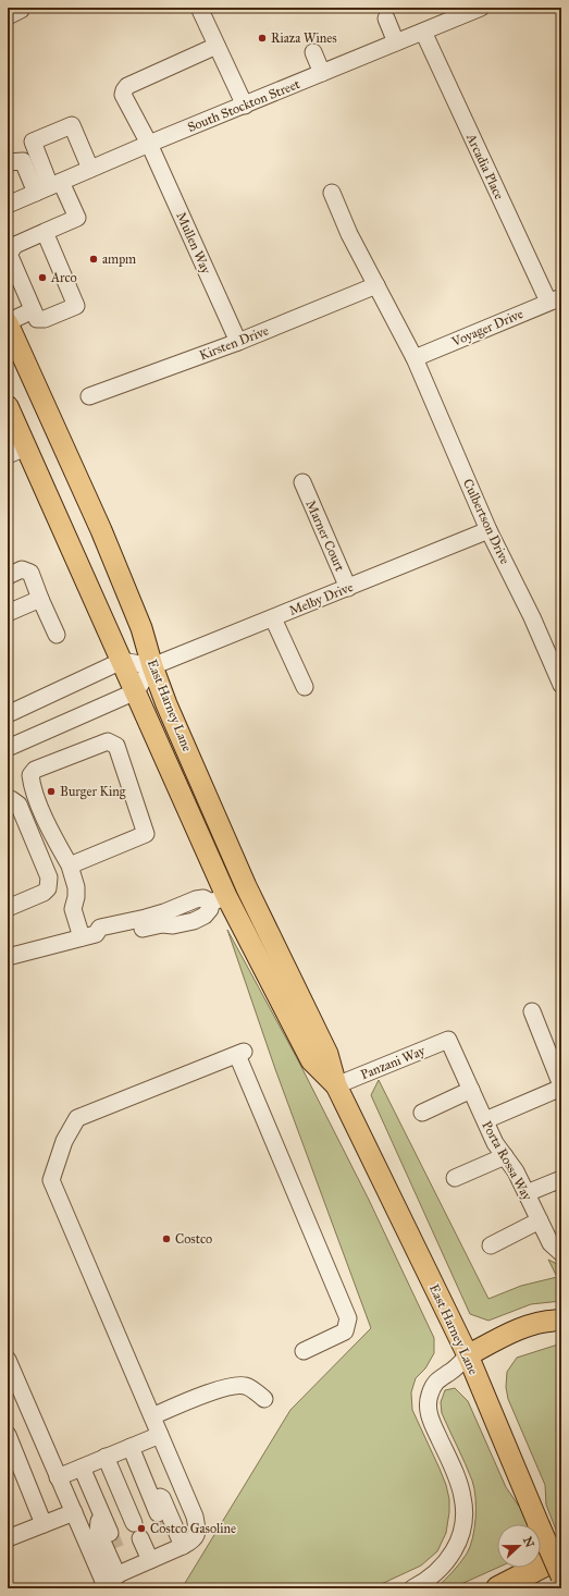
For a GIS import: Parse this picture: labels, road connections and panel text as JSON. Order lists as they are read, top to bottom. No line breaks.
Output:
{"streets":{"main road":["East Harney Lane"],"street":["South Stockton Street","Arcadia Place","Mullen Way","Voyager Drive","Kirsten Drive","Culbertson Drive","Marner Court","Melby Drive","Panzani Way","Porta Rossa Way"]},"crossings":[["South Stockton Street","Arcadia Place"],["South Stockton Street","Mullen Way"],["Arcadia Place","Voyager Drive"],["Mullen Way","Kirsten Drive"],["Voyager Drive","Culbertson Drive"],["Kirsten Drive","Culbertson Drive"],["Culbertson Drive","Melby Drive"],["Marner Court","Melby Drive"],["Melby Drive","East Harney Lane"],["East Harney Lane","Panzani Way"],["Panzani Way","Porta Rossa Way"]],"places":["Riaza Wines","ampm","Arco","Burger King","Costco","Costco Gasoline"],"north":"right"}
